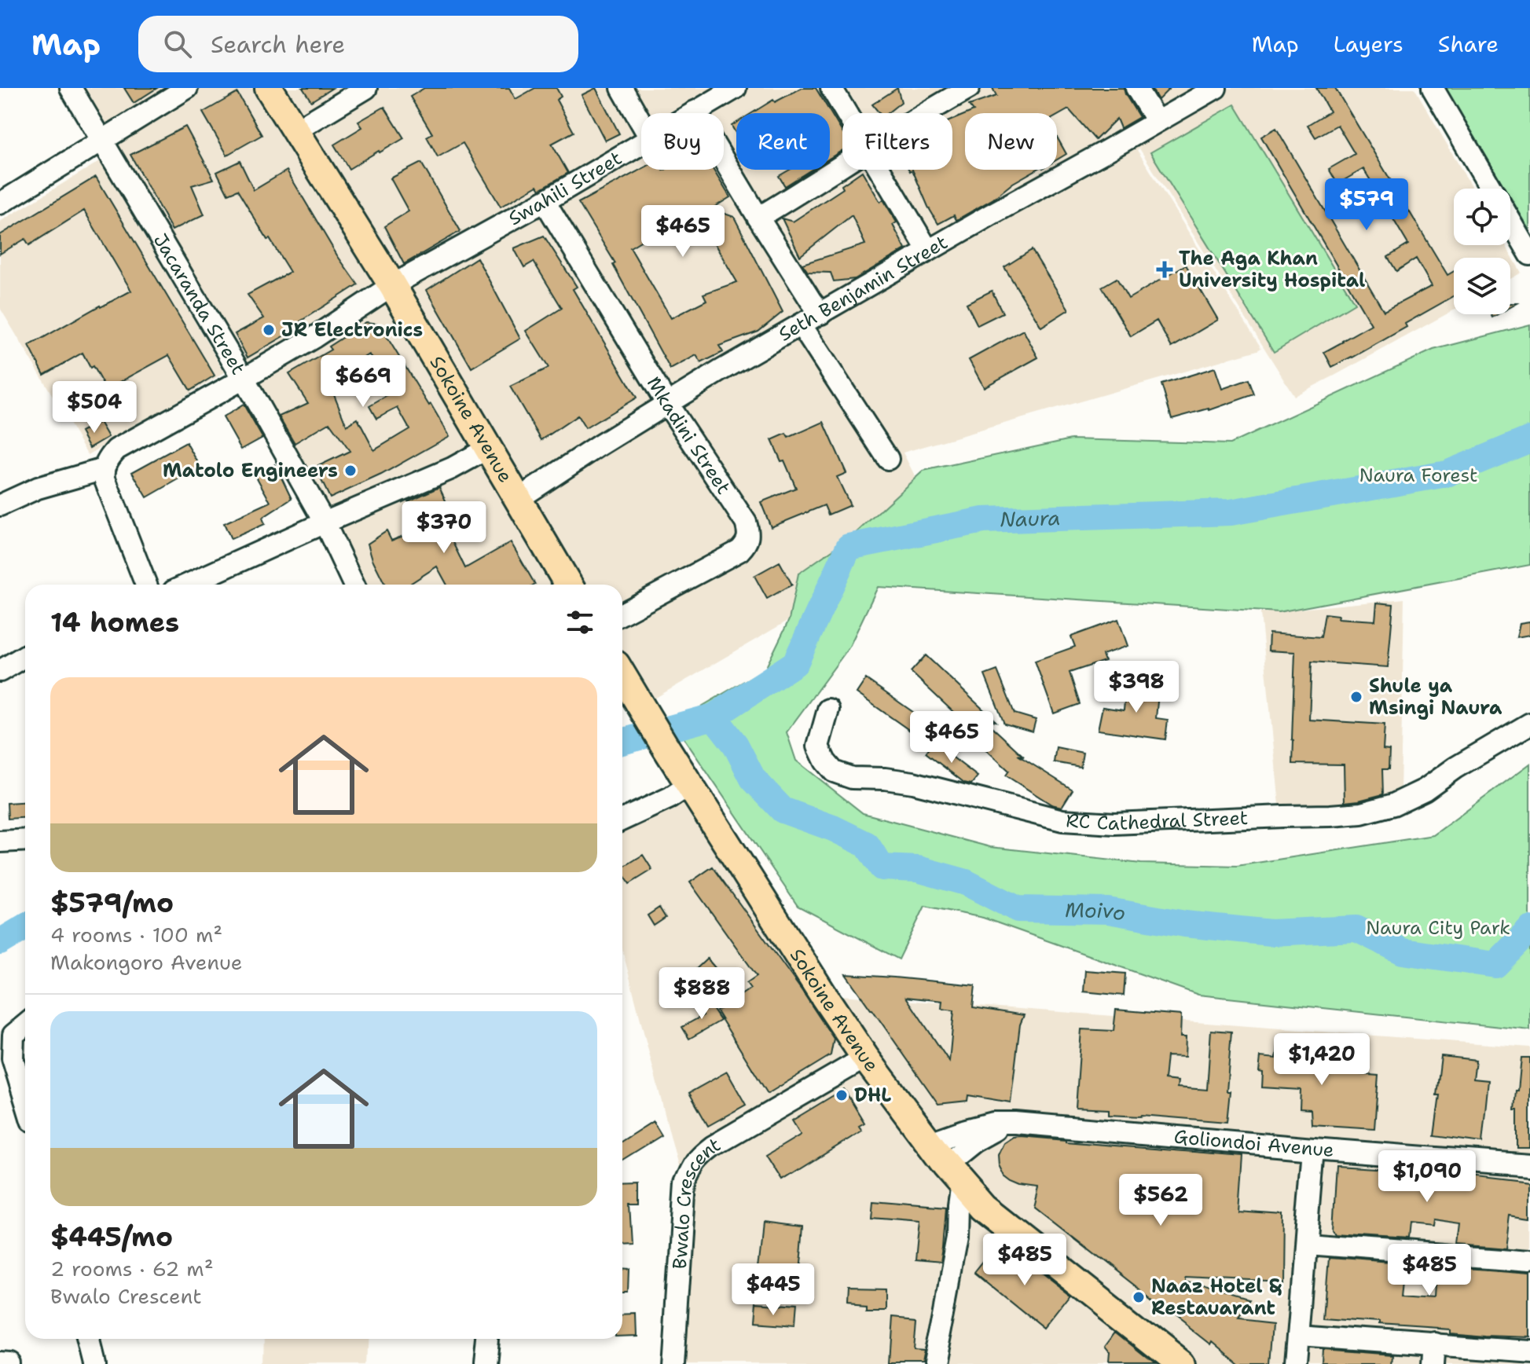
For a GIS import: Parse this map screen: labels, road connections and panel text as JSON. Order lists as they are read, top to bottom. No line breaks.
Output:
{"streets":{"main road":["Sokoine Avenue"],"street":["Swahili Street","Seth Benjamin Street","Jacaranda Street","Mkadini Street","RC Cathedral Street","Goliondoi Avenue","Bwalo Crescent"]},"crossings":[["Swahili Street","Jacaranda Street"],["Swahili Street","Sokoine Avenue"],["Swahili Street","Mkadini Street"],["Seth Benjamin Street","Sokoine Avenue"],["Seth Benjamin Street","Mkadini Street"],["Sokoine Avenue","Goliondoi Avenue"],["Sokoine Avenue","Bwalo Crescent"]],"water":["Naura","Moivo"],"parks":["Naura Forest","Naura City Park"],"places":{"health":["The Aga Khan University Hospital"],"other":["JR Electronics","Matolo Engineers","Shule ya Msingi Naura","DHL","Naaz Hotel & Restauarant"]},"page":{"header":"Map","search":"Search here","nav":["Map","Layers","Share"],"chip":["Buy","Rent","Filters","New"],"price":["$579","$465","$669","$504","$370","$398","$465","$888","$1,420","$1,090","$562","$485","$485","$445"],"heading":"14 homes","list":[{"name":"$579/mo","note":"4 rooms · 100 m² · Makongoro Avenue"},{"name":"$445/mo","note":"2 rooms · 62 m² · Bwalo Crescent"}]}}
